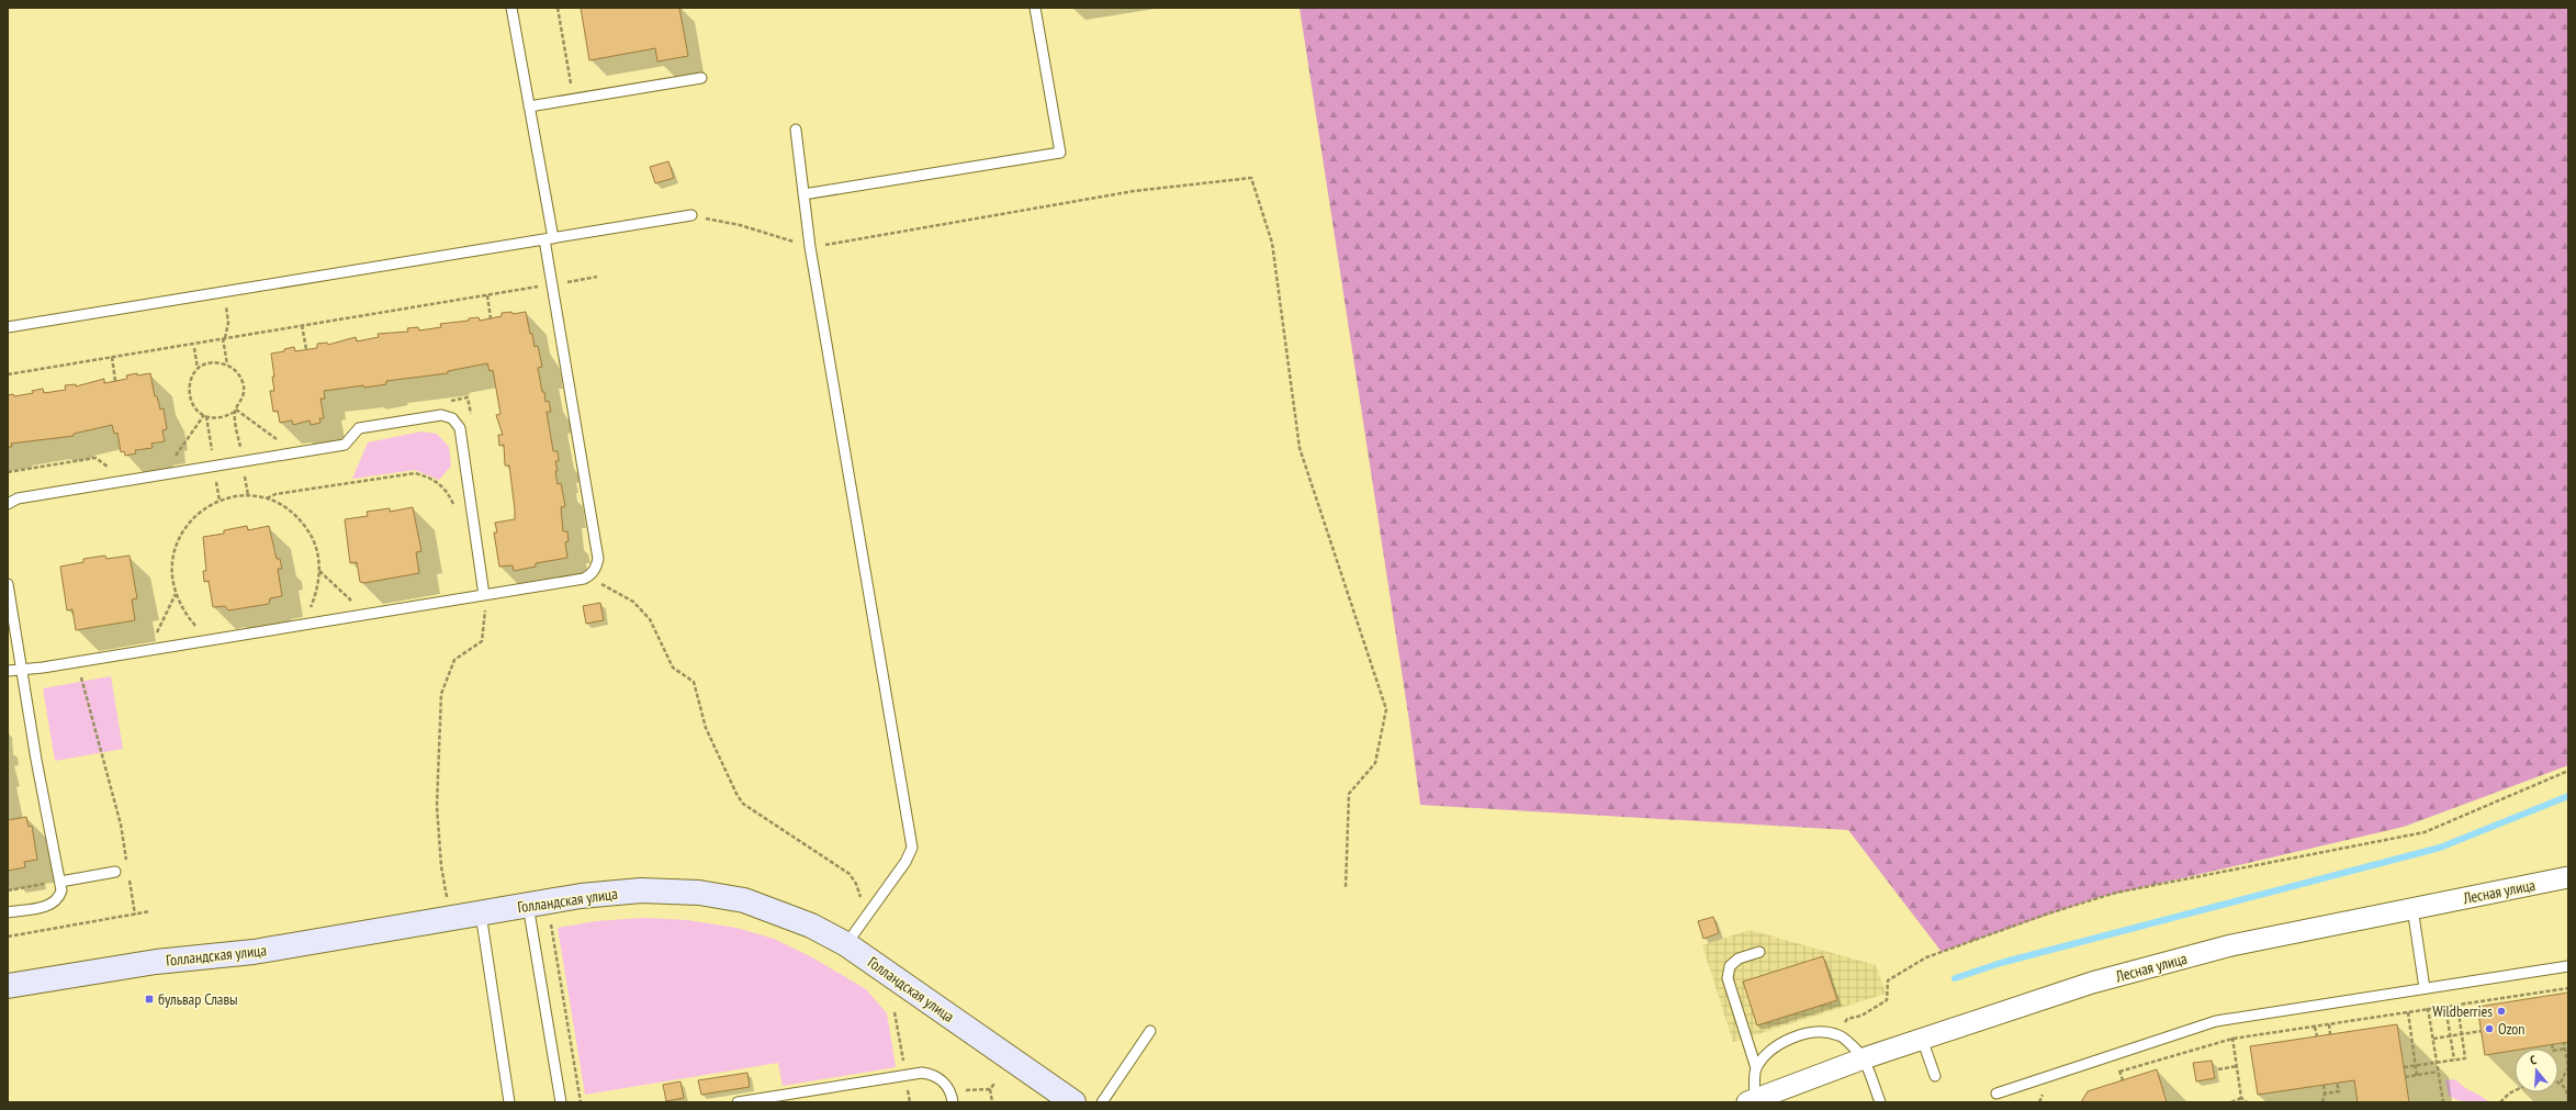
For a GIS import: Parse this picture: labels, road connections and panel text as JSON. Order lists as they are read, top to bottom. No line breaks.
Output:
{"streets":{"street":["Лесная улица","Голландская улица"]},"places":{"transit":["бульвар Славы"],"other":["Wildberries","Ozon"]},"north":"top"}
